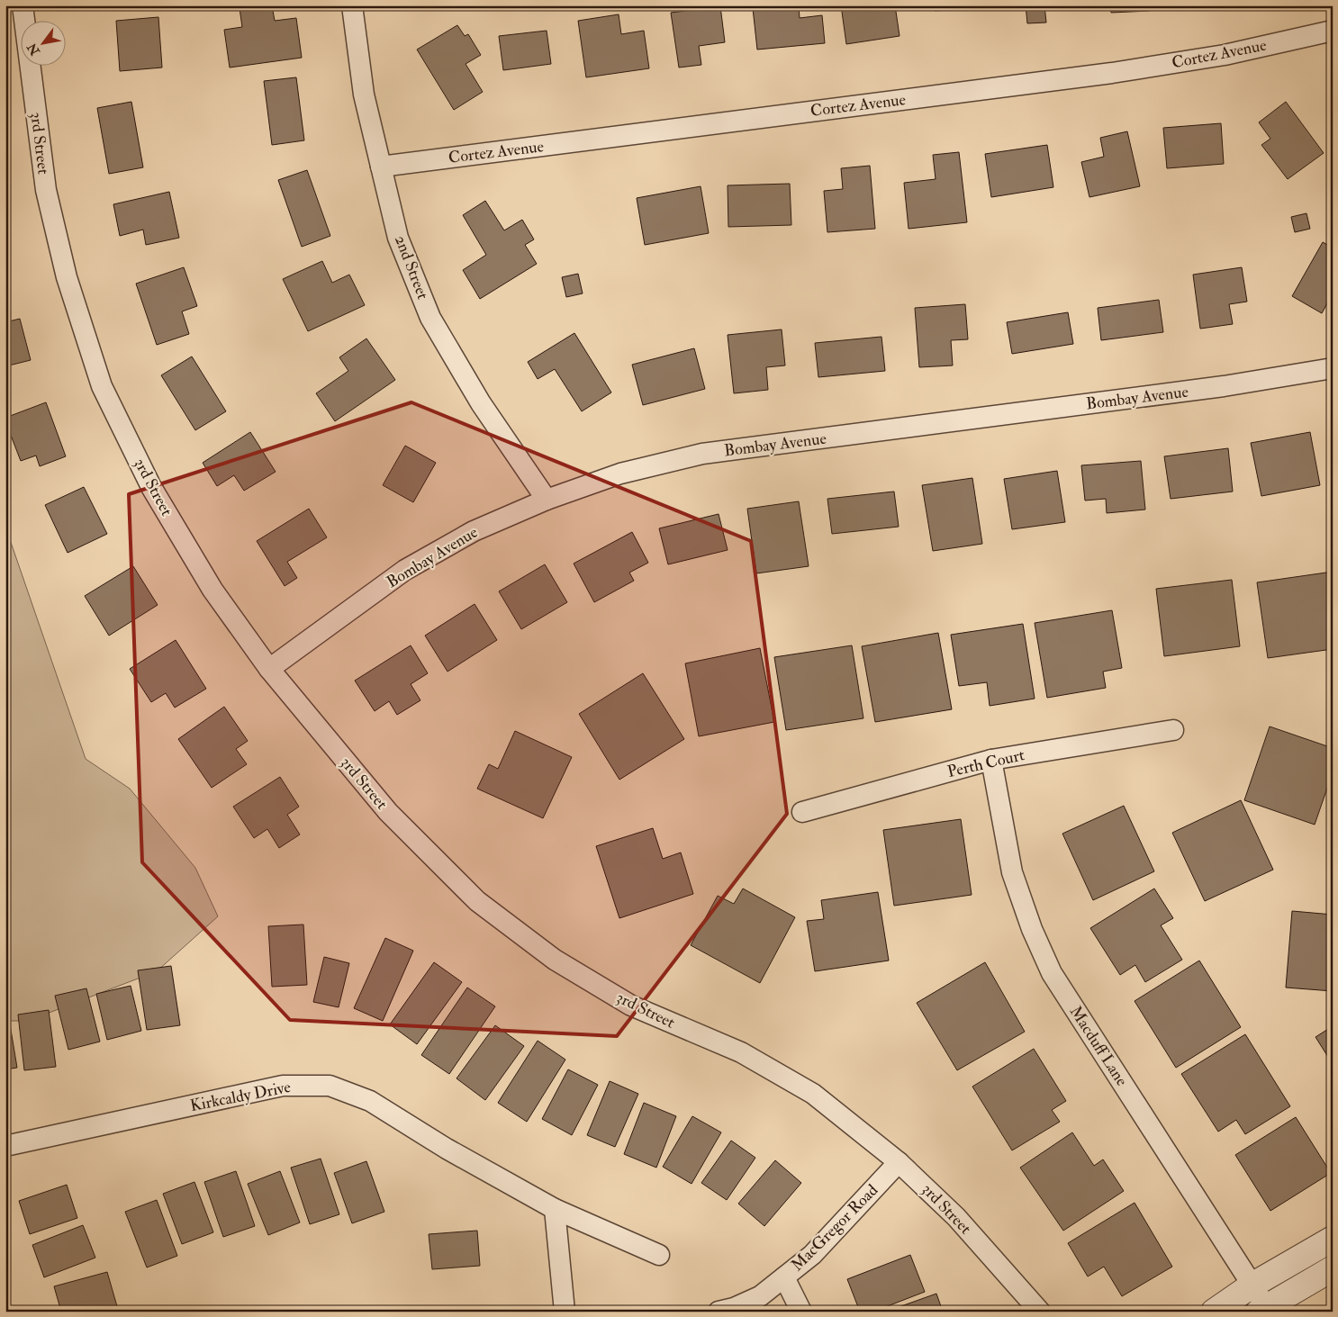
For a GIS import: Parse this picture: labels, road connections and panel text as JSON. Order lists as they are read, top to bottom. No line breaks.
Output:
{"streets":{"street":["Cortez Avenue","3rd Street","2nd Street","Bombay Avenue","Perth Court","Macduff Lane","Kirkcaldy Drive","MacGregor Road"]},"crossings":[["Cortez Avenue","2nd Street"],["3rd Street","Bombay Avenue"],["3rd Street","MacGregor Road"],["2nd Street","Bombay Avenue"],["Perth Court","Macduff Lane"]],"north":"bottom left"}
